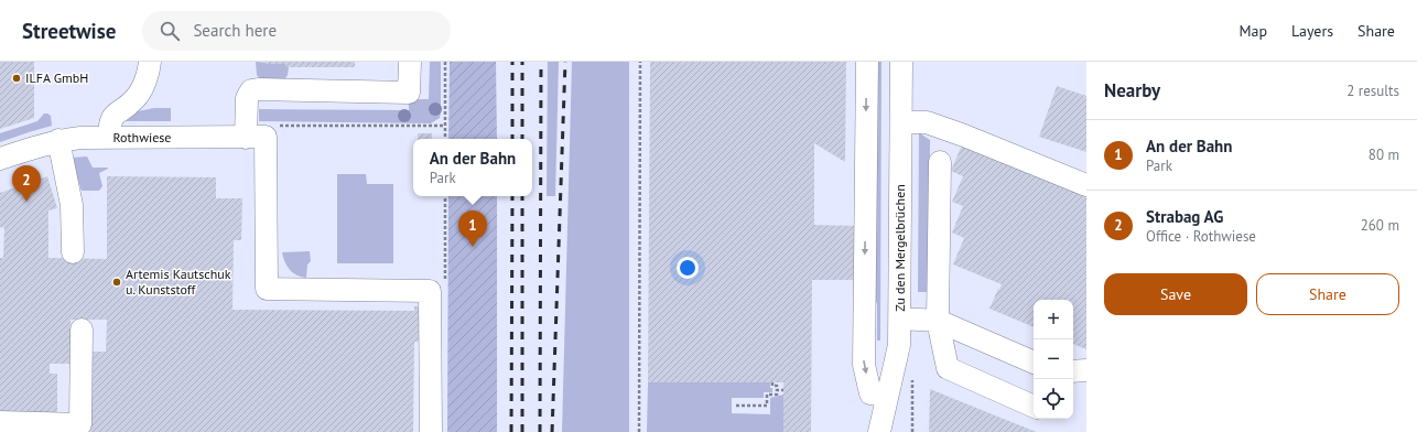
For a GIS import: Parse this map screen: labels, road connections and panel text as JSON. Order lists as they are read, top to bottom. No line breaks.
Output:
{"streets":{"street":["Rothwiese","Zu den Mergelbrüchen"]},"places":["ILFA GmbH","Artemis Kautschuk u. Kunststoff"],"page":{"header":"Streetwise","search":"Search here","nav":["Map","Layers","Share"],"heading":["Nearby","2 results"],"list":[{"mark":"1","name":"An der Bahn","note":"Park","value":"80 m"},{"mark":"2","name":"Strabag AG","note":"Office · Rothwiese","value":"260 m"}],"popup":["An der Bahn","Park"],"pins":["2","1"],"buttons":["Save","Share"],"map_buttons":["+","−"]}}
